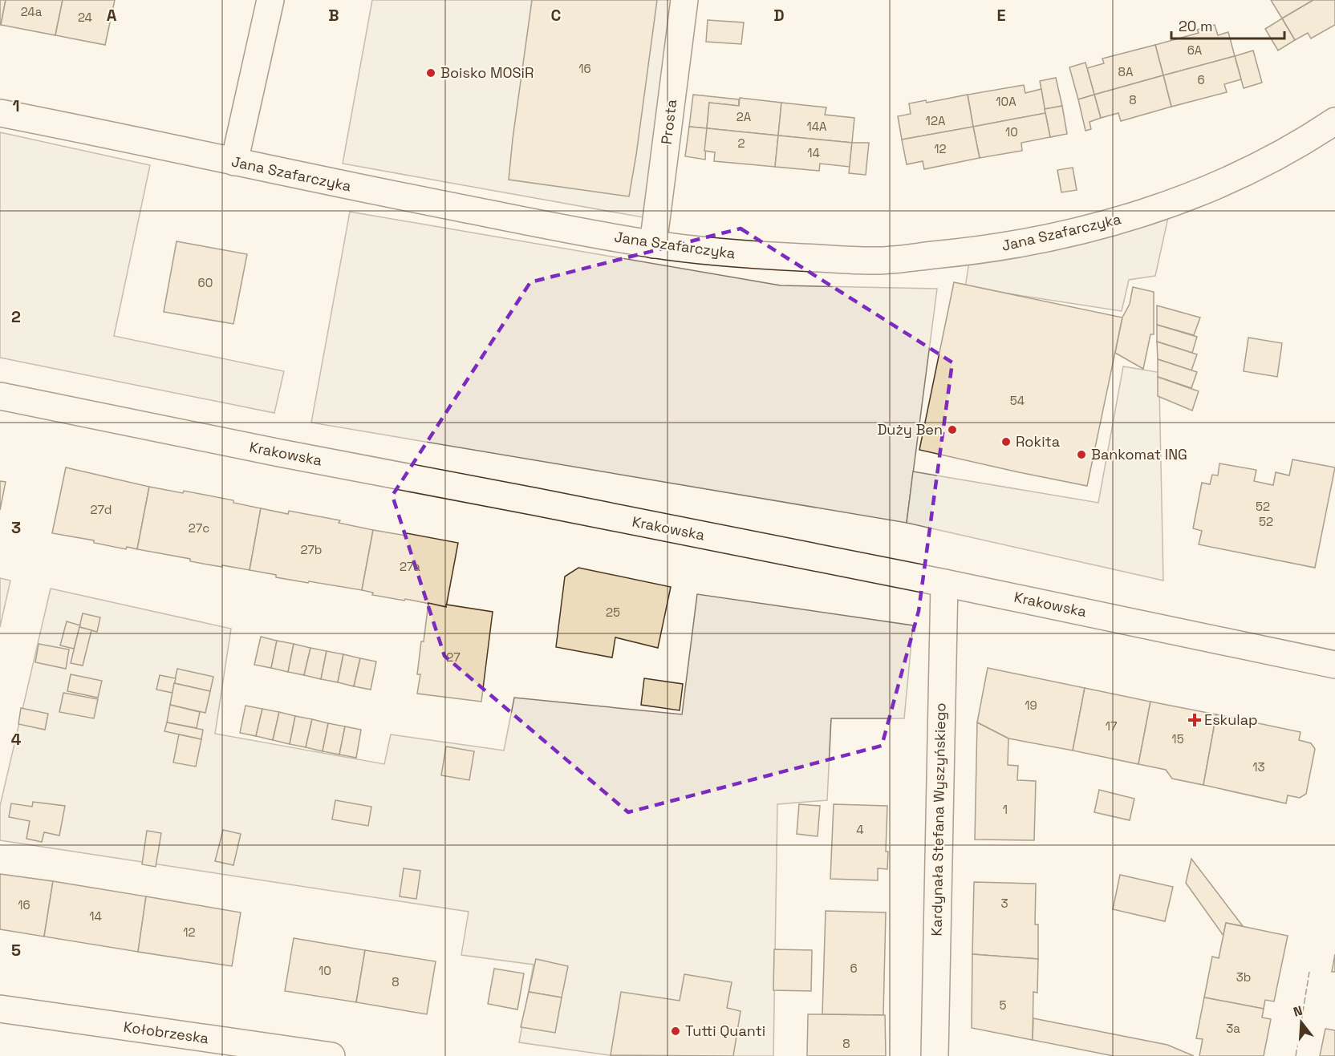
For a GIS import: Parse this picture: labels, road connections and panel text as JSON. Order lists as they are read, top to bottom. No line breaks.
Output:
{"streets":{"street":["Prosta","Jana Szafarczyka","Krakowska","Kardynała Stefana Wyszyńskiego","Kołobrzeska"]},"crossings":[["Prosta","Jana Szafarczyka"],["Krakowska","Kardynała Stefana Wyszyńskiego"]],"places":{"other":["Boisko MOSiR","Duży Ben","Rokita","Bankomat ING","Tutti Quanti"],"health":["Eskulap"]},"house_numbers":["24a","24","6A","16","8A","6","8","10A","2A","12A","14A","10","2","12","14","60","54","52","27d","52","27c","27b","27a","25","27","19","17","15","13","1","4","3","16","14","12","6","10","3b","8","5","3a","8"],"scale_bar":"20 m","north":"top","grid":{"columns":["A","B","C","D","E"],"rows":["1","2","3","4","5"]}}
